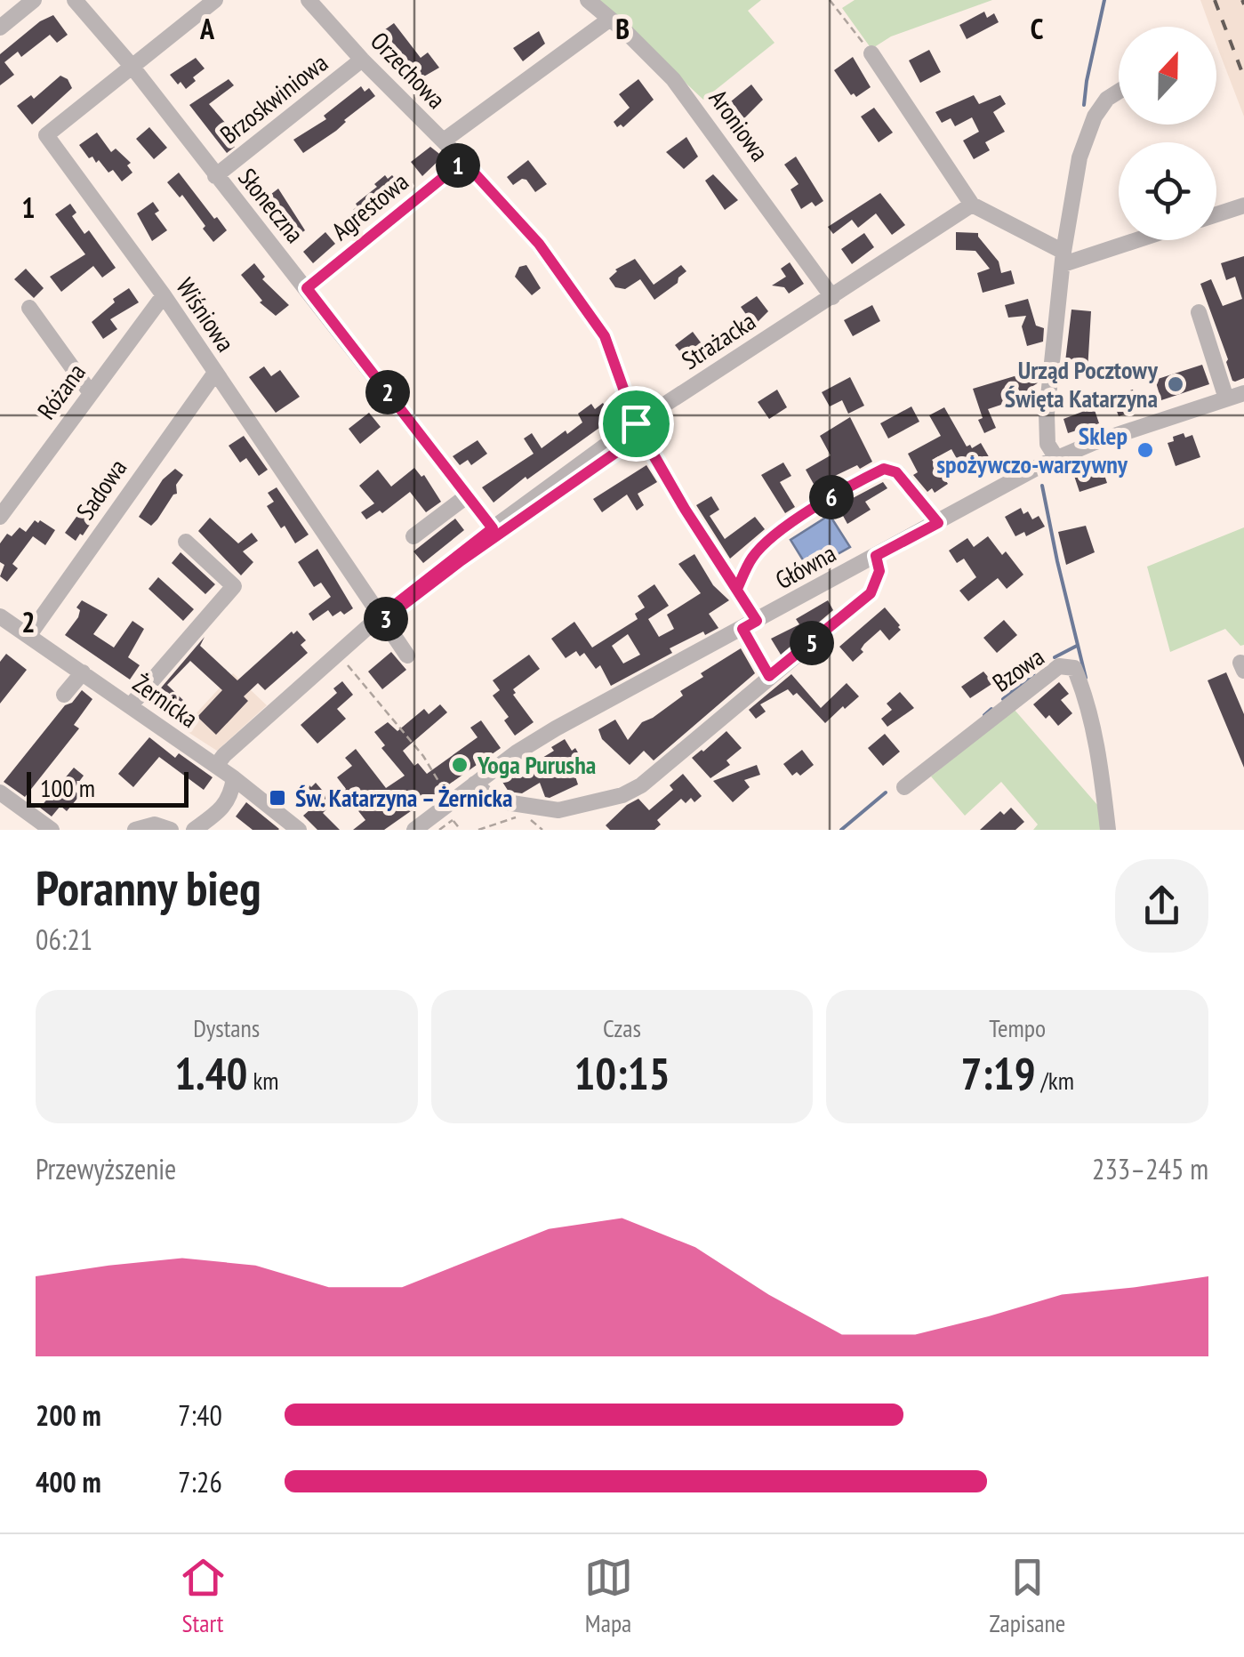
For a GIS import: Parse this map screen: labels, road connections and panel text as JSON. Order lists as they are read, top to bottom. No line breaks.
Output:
{"streets":{"street":["Orzechowa","Brzoskwiniowa","Aroniowa","Słoneczna","Agrestowa","Wiśniowa","Strażacka","Różana","Sadowa","Główna","Bzowa","Żernicka"]},"crossings":[["Orzechowa","Brzoskwiniowa"],["Orzechowa","Agrestowa"],["Orzechowa","Strażacka"],["Orzechowa","Główna"],["Brzoskwiniowa","Słoneczna"],["Aroniowa","Strażacka"],["Słoneczna","Agrestowa"],["Słoneczna","Wiśniowa"],["Słoneczna","Strażacka"],["Wiśniowa","Strażacka"],["Wiśniowa","Różana"],["Wiśniowa","Sadowa"],["Strażacka","Żernicka"],["Sadowa","Żernicka"]],"places":{"other":["Urząd Pocztowy Święta Katarzyna","Sklep spożywczo-warzywny","Yoga Purusha"],"transit":["Św. Katarzyna – Żernicka"]},"scale_bar":"100 m","north":"top","page":{"pins":["1","2","6","3","5"],"scale":"100 m","heading":["Poranny bieg","06:21"],"stats":[["Dystans","1.40 km"],["Czas","10:15"],["Tempo","7:19 /km"]],"chart":["Przewyższenie","233–245 m"],"list":[{"name":"200 m","note":"7:40"},{"name":"400 m","note":"7:26"}],"tabs":["Start","Mapa","Zapisane"]},"grid":{"columns":["A","B","C"],"rows":["1","2"]}}
